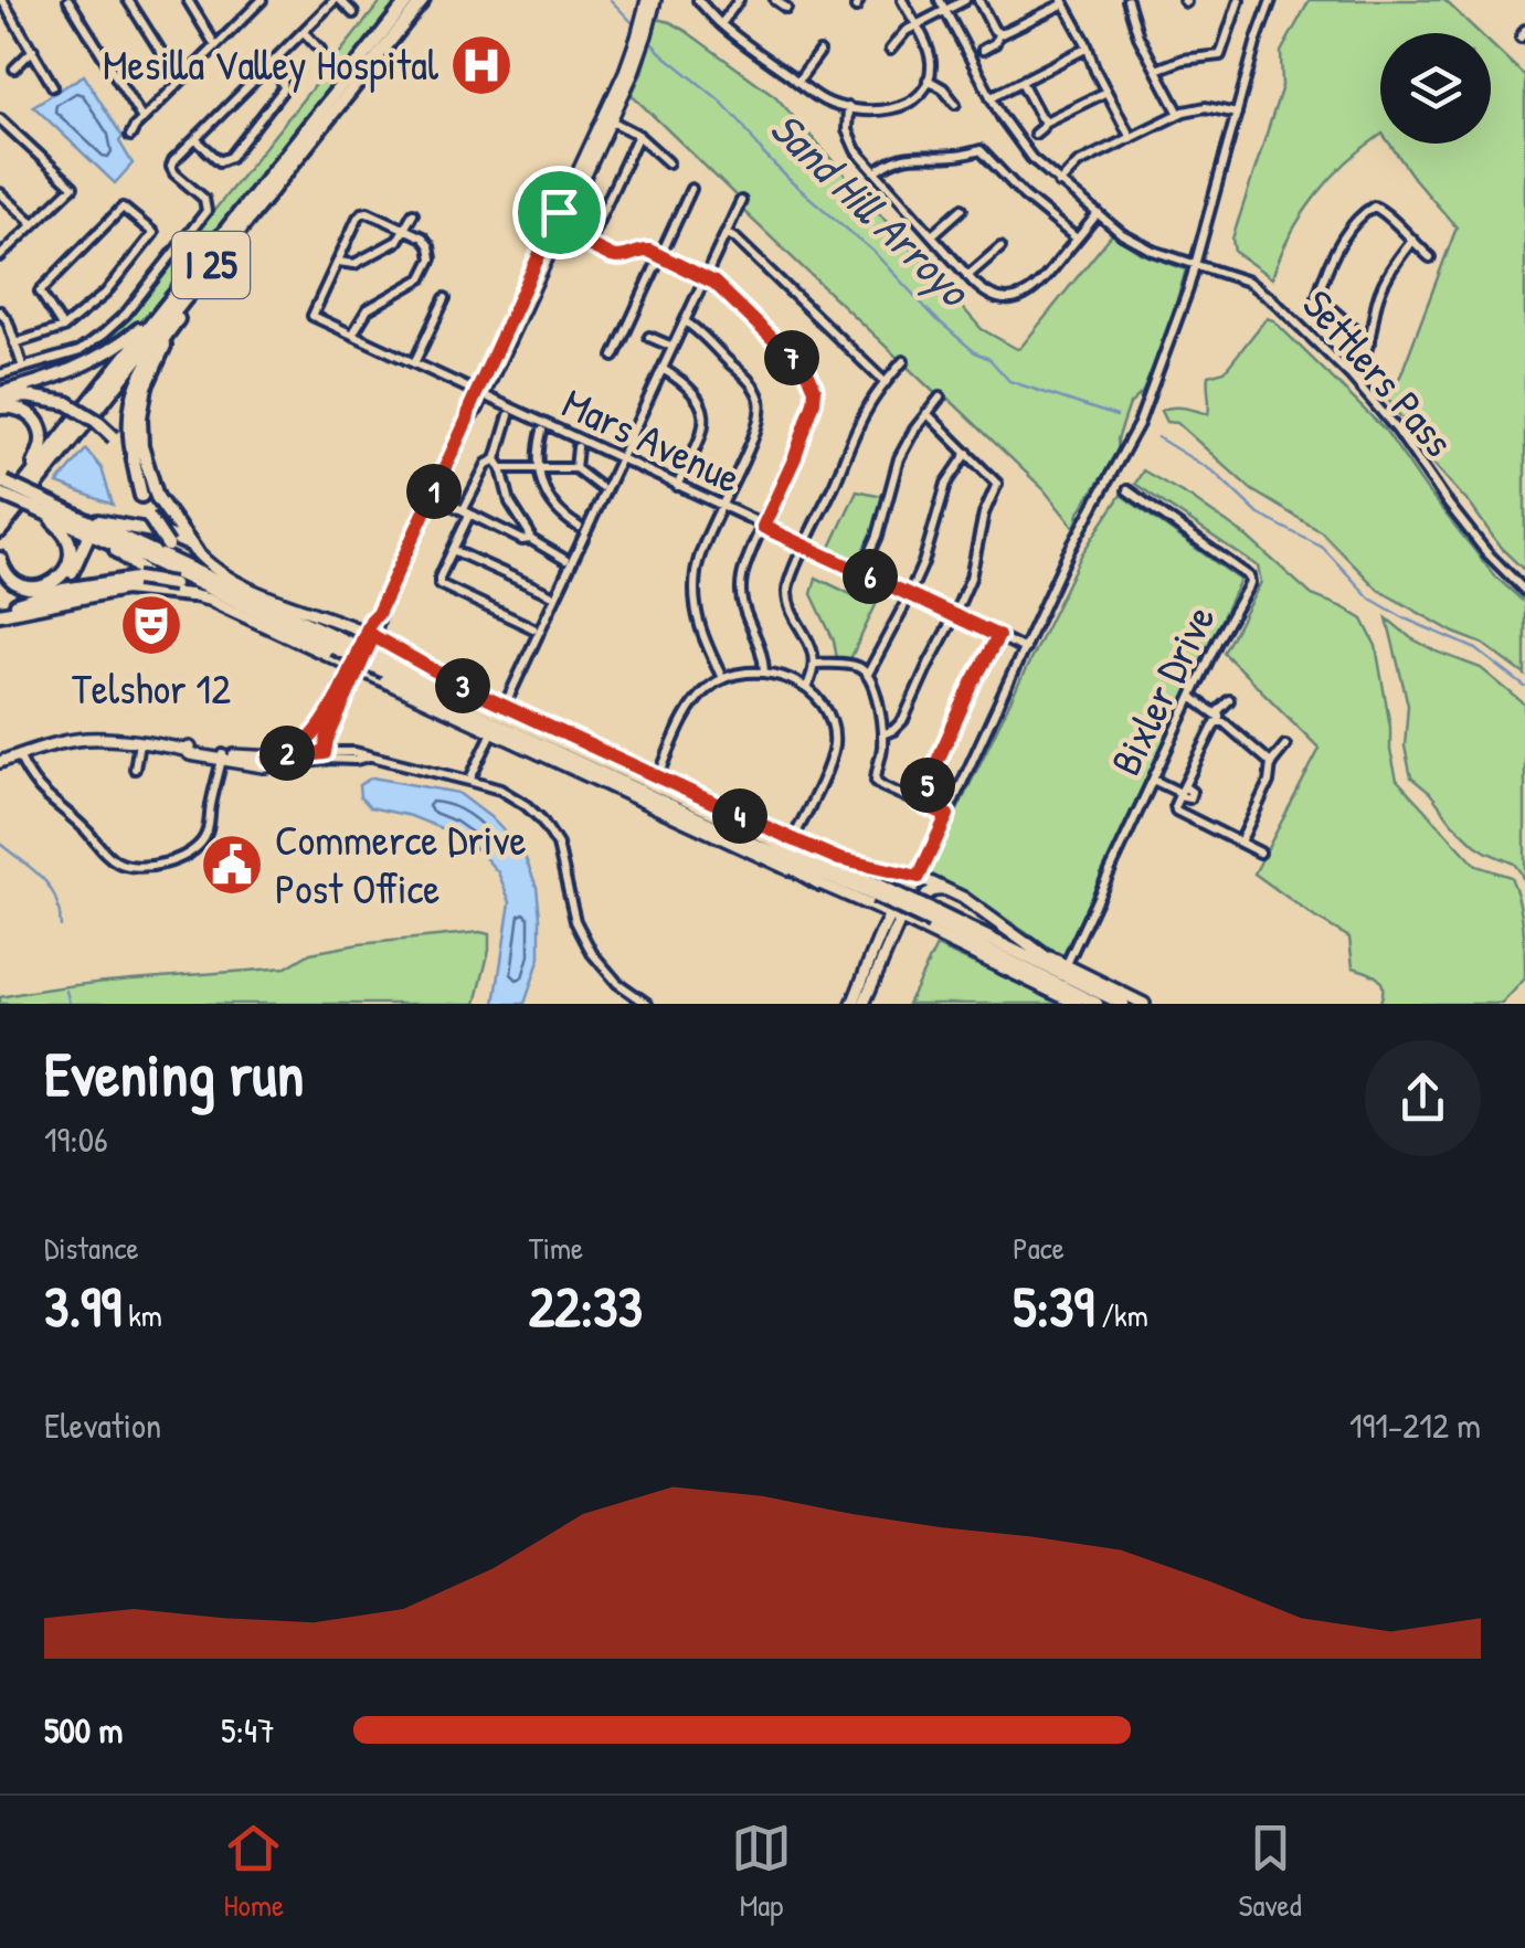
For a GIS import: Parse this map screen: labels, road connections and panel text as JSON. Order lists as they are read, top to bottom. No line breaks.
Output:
{"streets":{"highway":["I 25"],"street":["Settlers Pass","Mars Avenue","Bixler Drive"]},"water":["Sand Hill Arroyo"],"places":{"hospital":["Mesilla Valley Hospital"],"theatre":["Telshor 12"],"public building":["Commerce Drive Post Office"]},"page":{"pins":["7","1","6","3","2","5","4"],"heading":["Evening run","19:06"],"stats":[["Distance","3.99 km"],["Time","22:33"],["Pace","5:39 /km"]],"chart":["Elevation","191–212 m"],"list":[{"name":"500 m","note":"5:47"}],"tabs":["Home","Map","Saved"]}}
